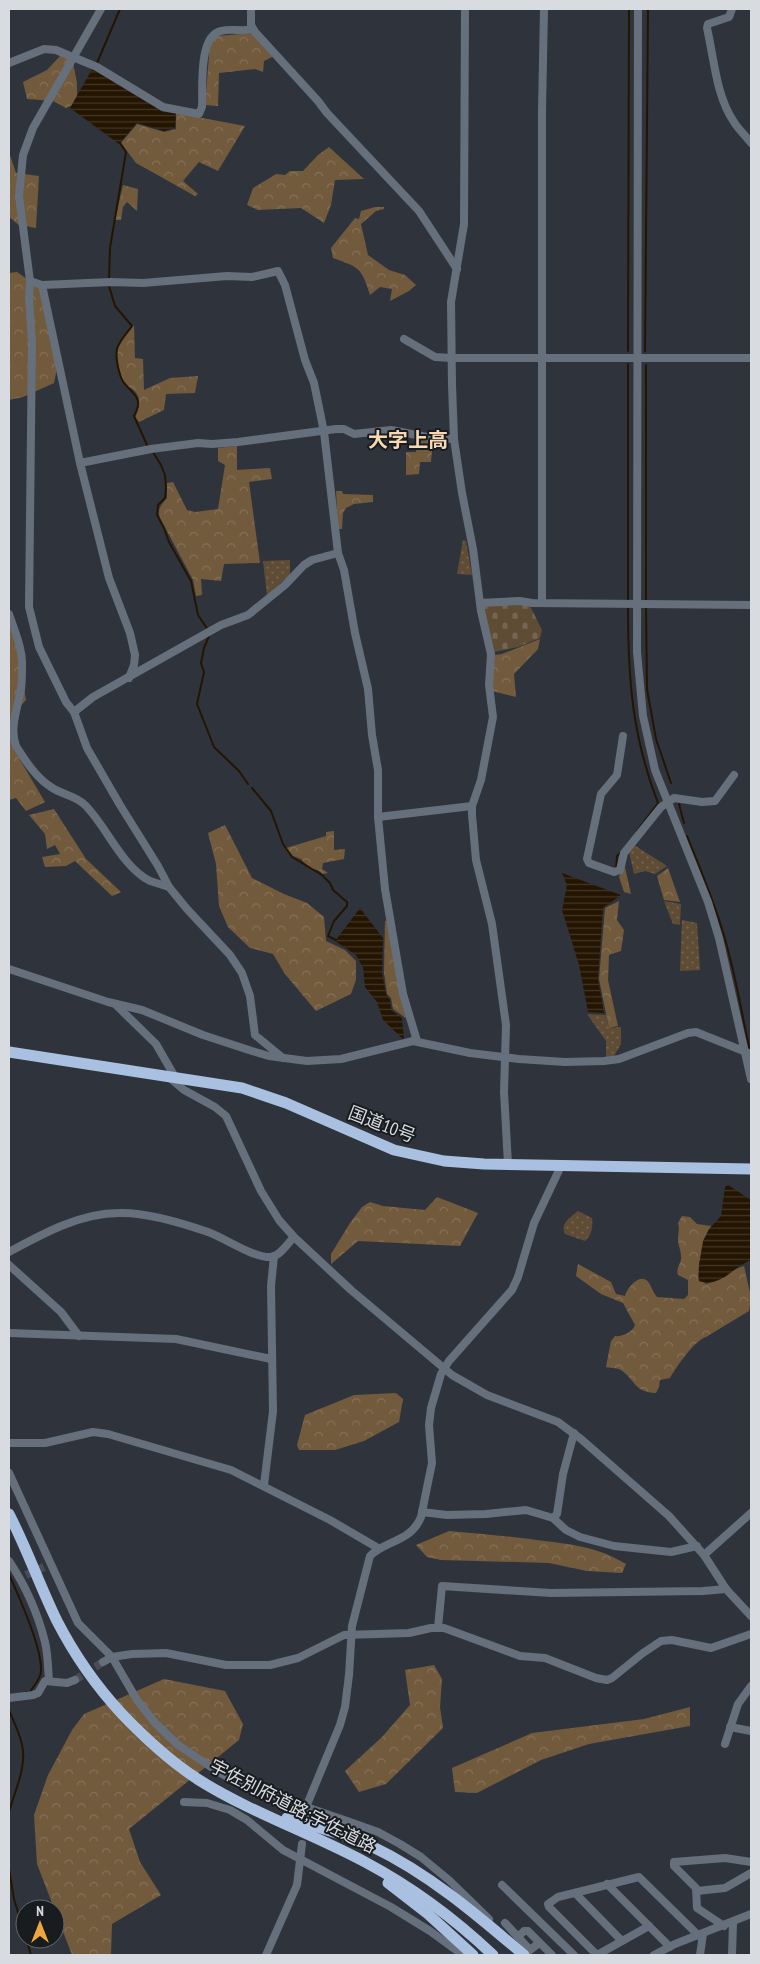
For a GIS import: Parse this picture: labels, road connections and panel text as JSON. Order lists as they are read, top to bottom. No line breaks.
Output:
{"streets":{"highway":["国道10号","宇佐別府道路;宇佐道路"]},"districts":["大字上高"],"north":"top"}
